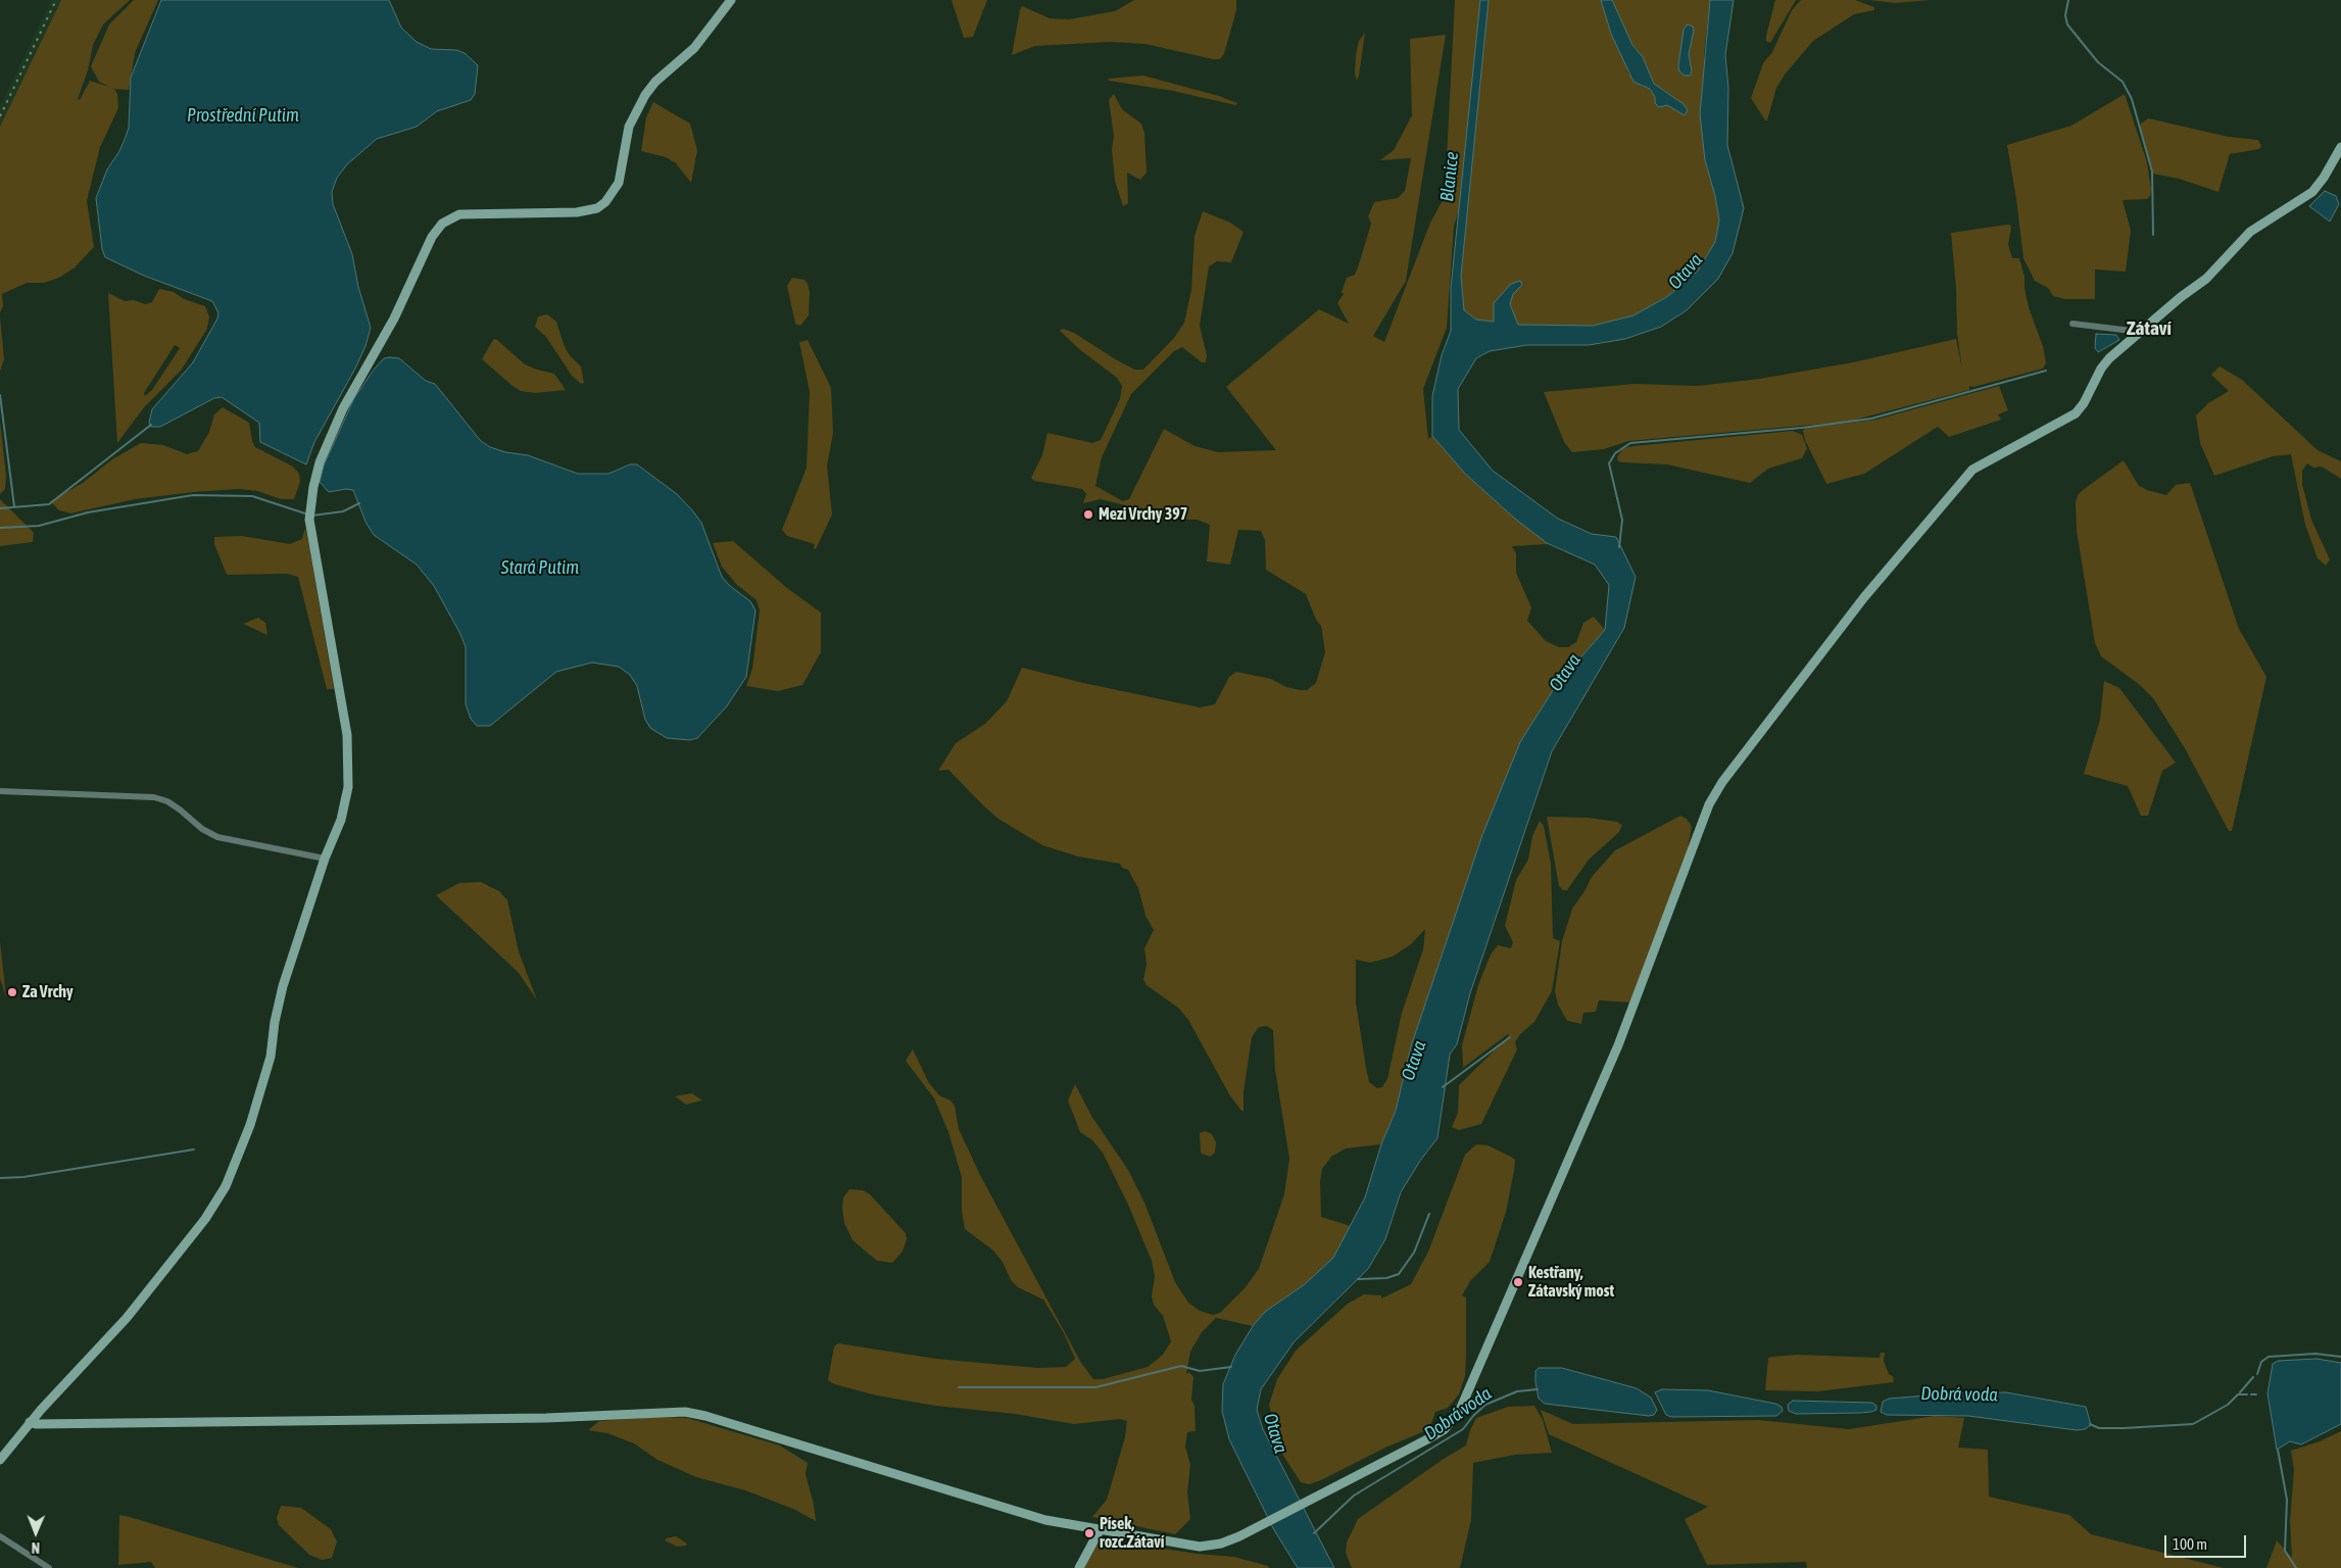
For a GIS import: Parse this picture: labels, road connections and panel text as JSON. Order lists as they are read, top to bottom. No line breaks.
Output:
{"districts":["Zátaví"],"water":["Prostřední Putim","Blanice","Otava","Stará Putim","Dobrá voda"],"places":["Mezi Vrchy 397","Za Vrchy","Kestřany, Zátavský most","Písek, rozc.Zátaví"],"scale_bar":"100 m","north":"bottom"}
